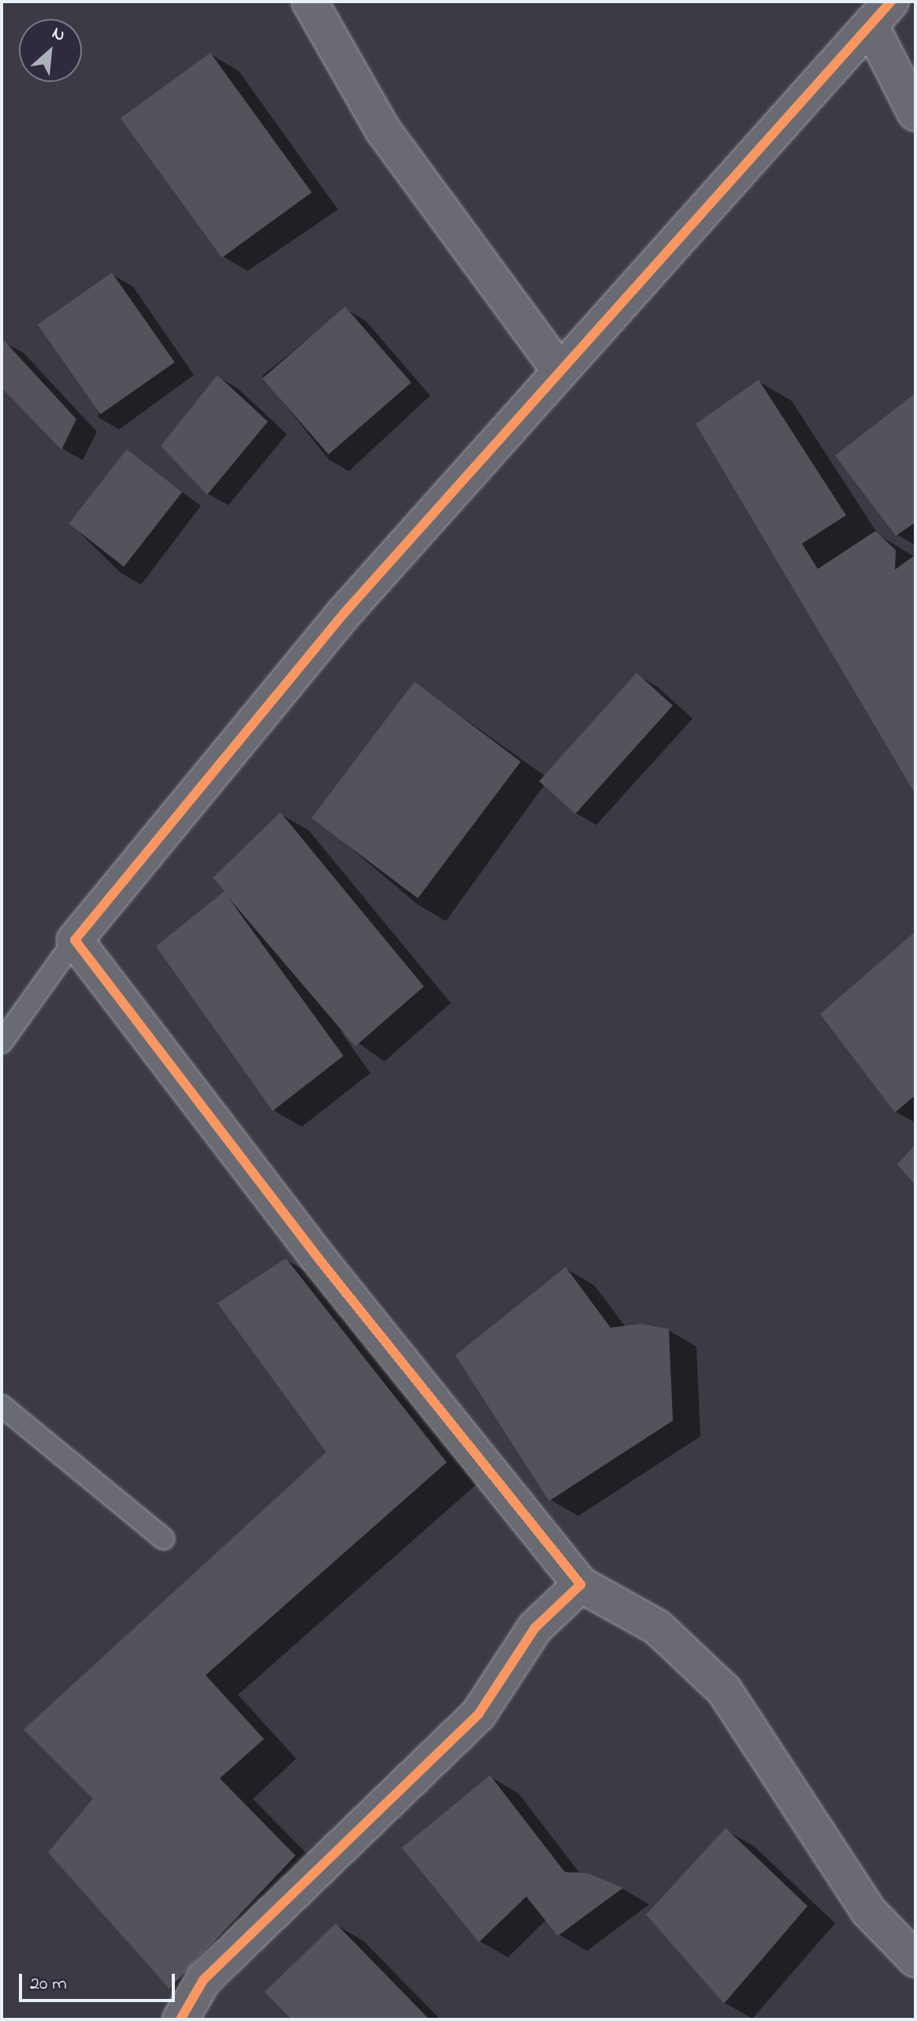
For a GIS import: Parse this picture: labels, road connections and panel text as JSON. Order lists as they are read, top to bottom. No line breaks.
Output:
{"scale_bar":"20 m","north":"top right"}
